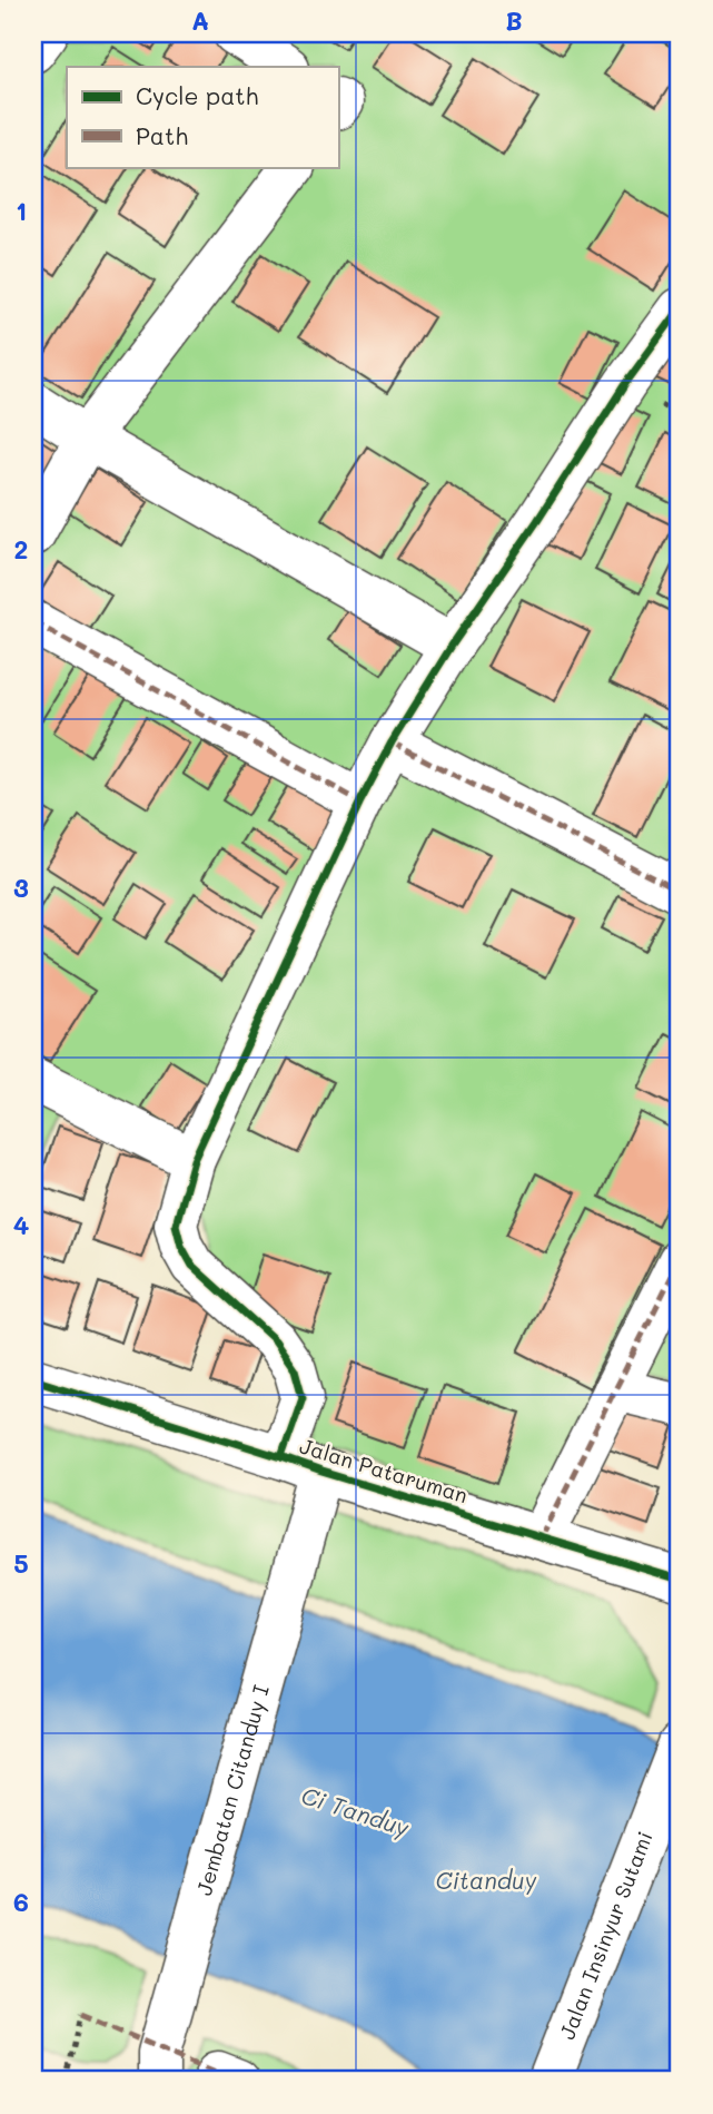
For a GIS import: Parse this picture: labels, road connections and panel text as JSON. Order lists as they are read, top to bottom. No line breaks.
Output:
{"streets":{"street":["Jalan Pataruman","Jembatan Citanduy I","Jalan Insinyur Sutami"]},"crossings":[["Jalan Pataruman","Jembatan Citanduy I"]],"water":["Ci Tanduy","Citanduy"],"legend":["Cycle path","Path"],"grid":{"columns":["A","B"],"rows":["1","2","3","4","5","6"]}}
